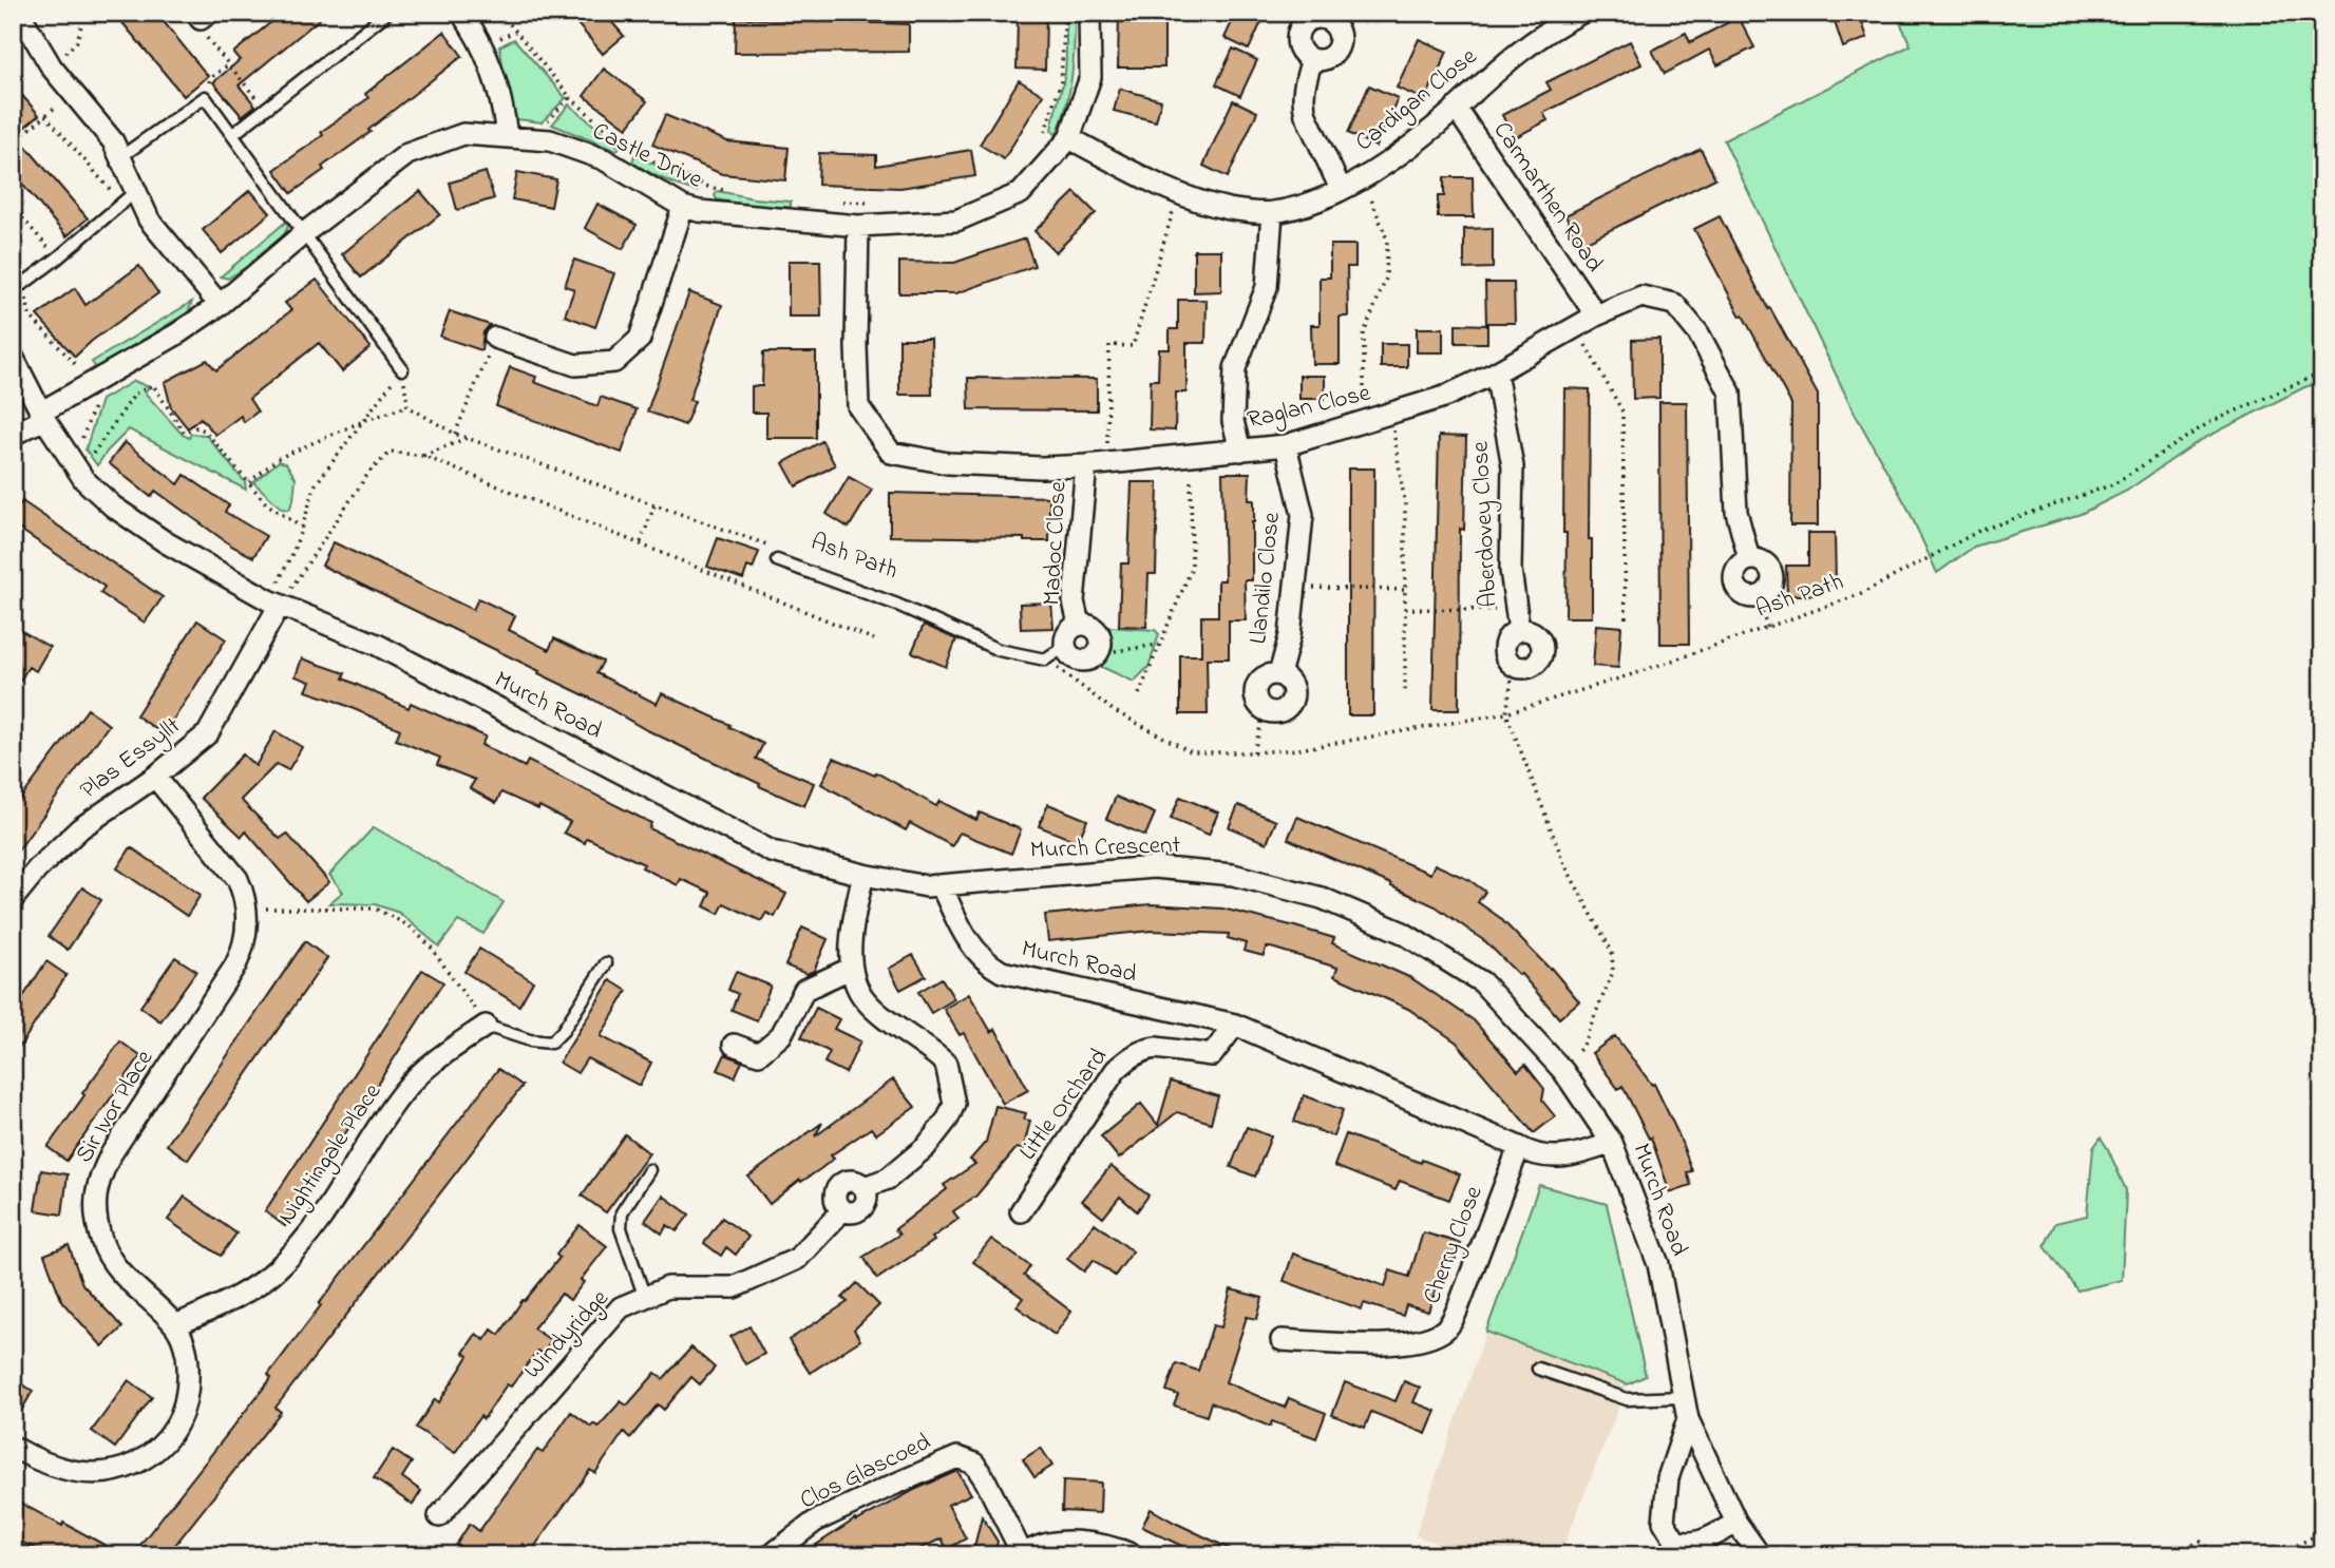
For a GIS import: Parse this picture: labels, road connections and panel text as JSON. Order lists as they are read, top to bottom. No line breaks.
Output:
{"streets":{"street":["Cardigan Close","Castle Drive","Carmarthen Road","Raglan Close","Aberdovey Close","Madoc Close","Llandilo Close","Murch Road","Plas Essyllt","Murch Crescent","Little Orchard","Sir Ivor Place","Nightingale Place","Cherry Close","Windyridge","Clos Glascoed"],"path":["Ash Path"]},"crossings":[["Cardigan Close","Castle Drive"],["Cardigan Close","Carmarthen Road"],["Castle Drive","Raglan Close"],["Castle Drive","Murch Road"],["Carmarthen Road","Raglan Close"],["Raglan Close","Aberdovey Close"],["Raglan Close","Madoc Close"],["Raglan Close","Llandilo Close"],["Murch Road","Plas Essyllt"],["Murch Road","Murch Crescent"],["Murch Road","Little Orchard"],["Murch Road","Cherry Close"],["Plas Essyllt","Sir Ivor Place"],["Sir Ivor Place","Nightingale Place"]]}
